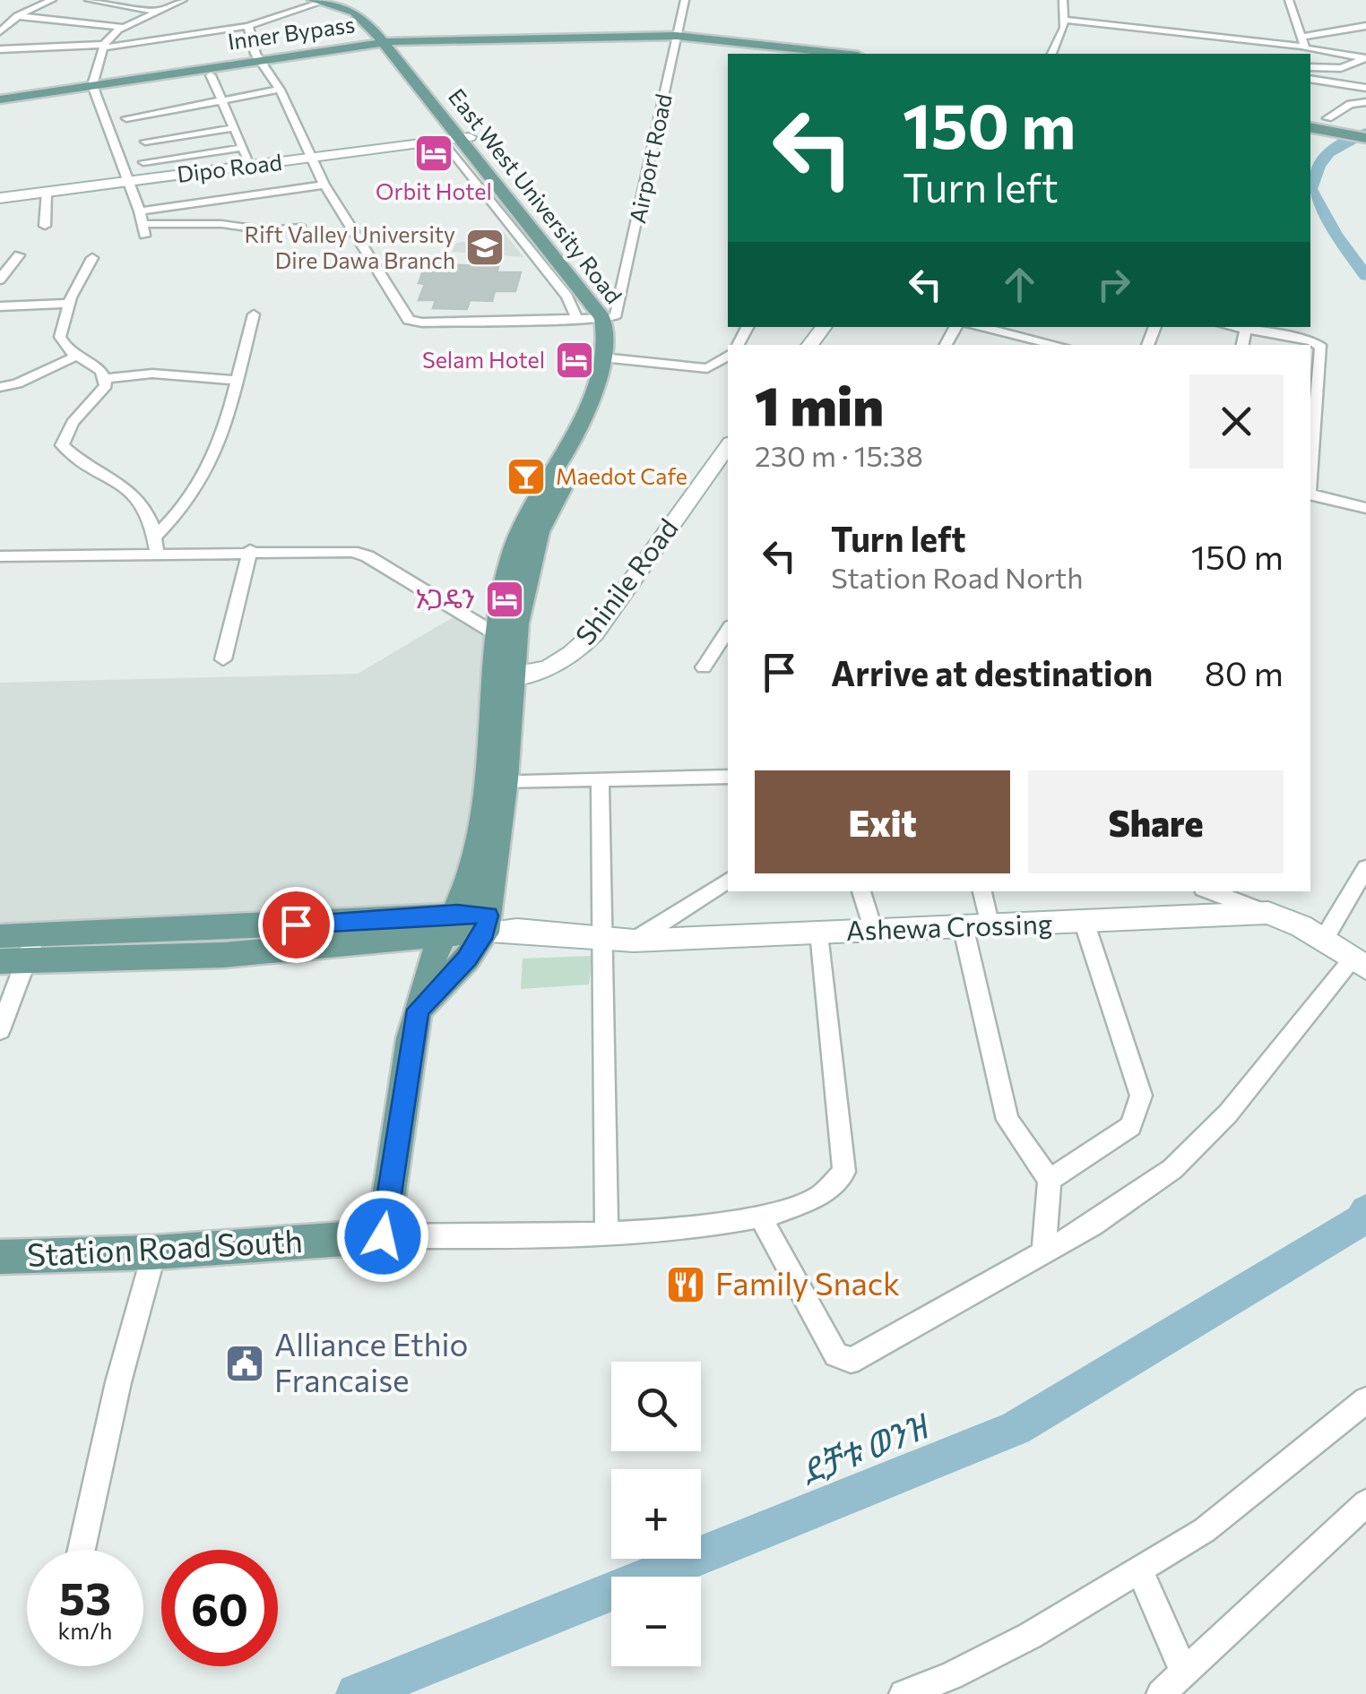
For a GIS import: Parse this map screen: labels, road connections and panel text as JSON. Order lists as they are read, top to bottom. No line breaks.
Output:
{"streets":{"main road":["Inner Bypass","East West University Road","Station Road South"],"street":["Airport Road","Dipo Road","Shinile Road","Ashewa Crossing"]},"crossings":[["Inner Bypass","Airport Road"],["Inner Bypass","East West University Road"],["Airport Road","East West University Road"],["Dipo Road","East West University Road"],["East West University Road","Shinile Road"],["East West University Road","Ashewa Crossing"],["East West University Road","Station Road South"]],"water":["ደቻቱ ወንዝ"],"places":{"hotel":["Orbit Hotel","Selam Hotel","ኦጋዴን"],"school or university":["Rift Valley University Dire Dawa Branch"],"bar":["Maedot Cafe"],"restaurant":["Family Snack"],"public building":["Alliance Ethio Francaise"]},"page":{"turn":["150 m","Turn left"],"heading":["1 min","230 m · 15:38"],"list":[{"name":"Turn left","note":"Station Road North","value":"150 m"},{"name":"Arrive at destination","value":"80 m"}],"buttons":["Exit","Share"],"map_buttons":["+","−"],"speed":"53 km/h","limit":"60"}}
